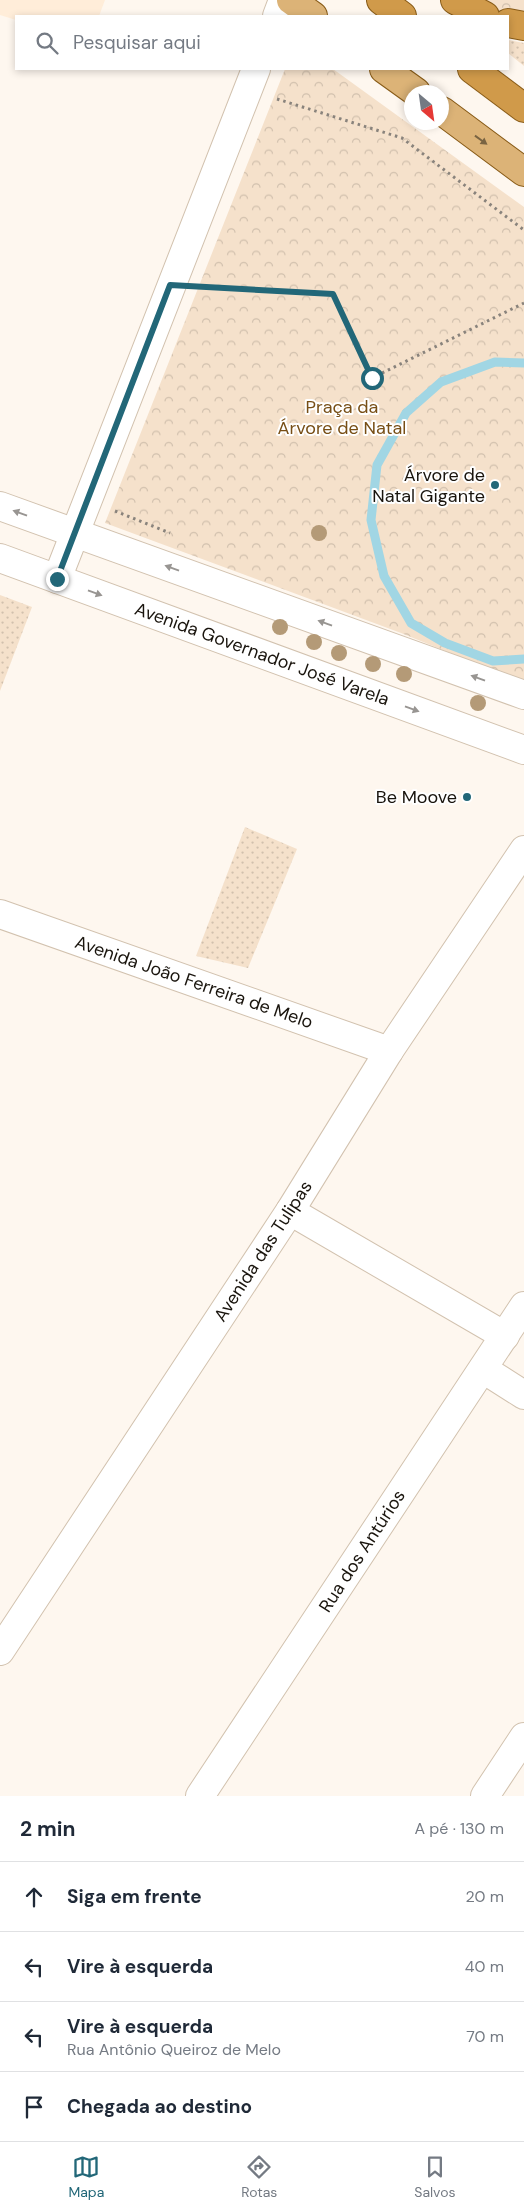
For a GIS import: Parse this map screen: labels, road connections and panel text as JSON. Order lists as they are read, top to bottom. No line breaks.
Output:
{"streets":{"street":["Avenida Governador José Varela","Avenida João Ferreira de Melo","Avenida das Tulipas","Rua dos Antúrios"]},"crossings":[["Avenida João Ferreira de Melo","Avenida das Tulipas"]],"parks":["Praça da Árvore de Natal"],"places":["Árvore de Natal Gigante","Be Moove"],"north":"bottom right","page":{"search":"Pesquisar aqui","heading":["2 min","A pé · 130 m"],"list":[["Siga em frente","20 m"],["Vire à esquerda","40 m"],["Vire à esquerda","Rua Antônio Queiroz de Melo","70 m"],"Chegada ao destino"],"nav":["Mapa","Rotas","Salvos"]}}
